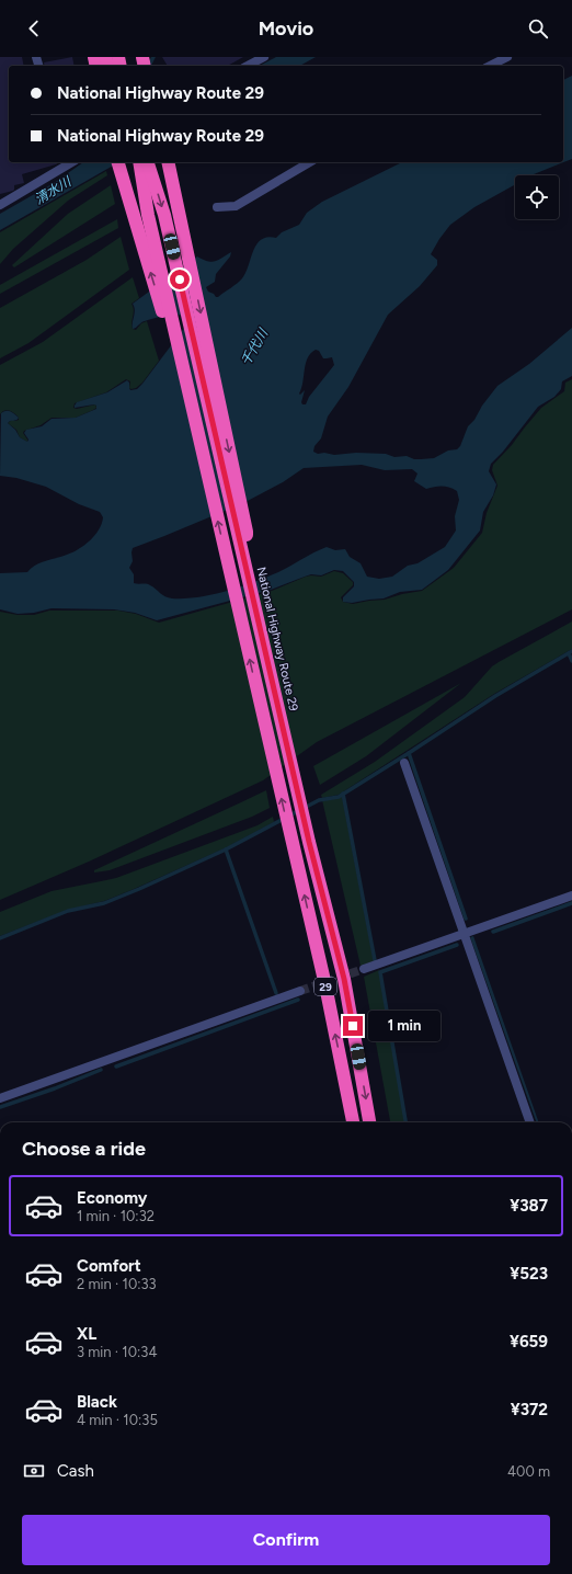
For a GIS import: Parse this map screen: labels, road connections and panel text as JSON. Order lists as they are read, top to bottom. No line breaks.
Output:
{"streets":{"highway":["National Highway Route 29","29"]},"crossings":[["National Highway Route 29","29"]],"water":["清水川","千代川"],"page":{"header":"Movio","banner":["National Highway Route 29","National Highway Route 29"],"bubble":"1 min","heading":"Choose a ride","list":[{"name":"Economy","note":"1 min · 10:32","value":"¥387"},{"name":"Comfort","note":"2 min · 10:33","value":"¥523"},{"name":"XL","note":"3 min · 10:34","value":"¥659"},{"name":"Black","note":"4 min · 10:35","value":"¥372"}],"pay":["Cash","400 m"],"buttons":"Confirm"}}
